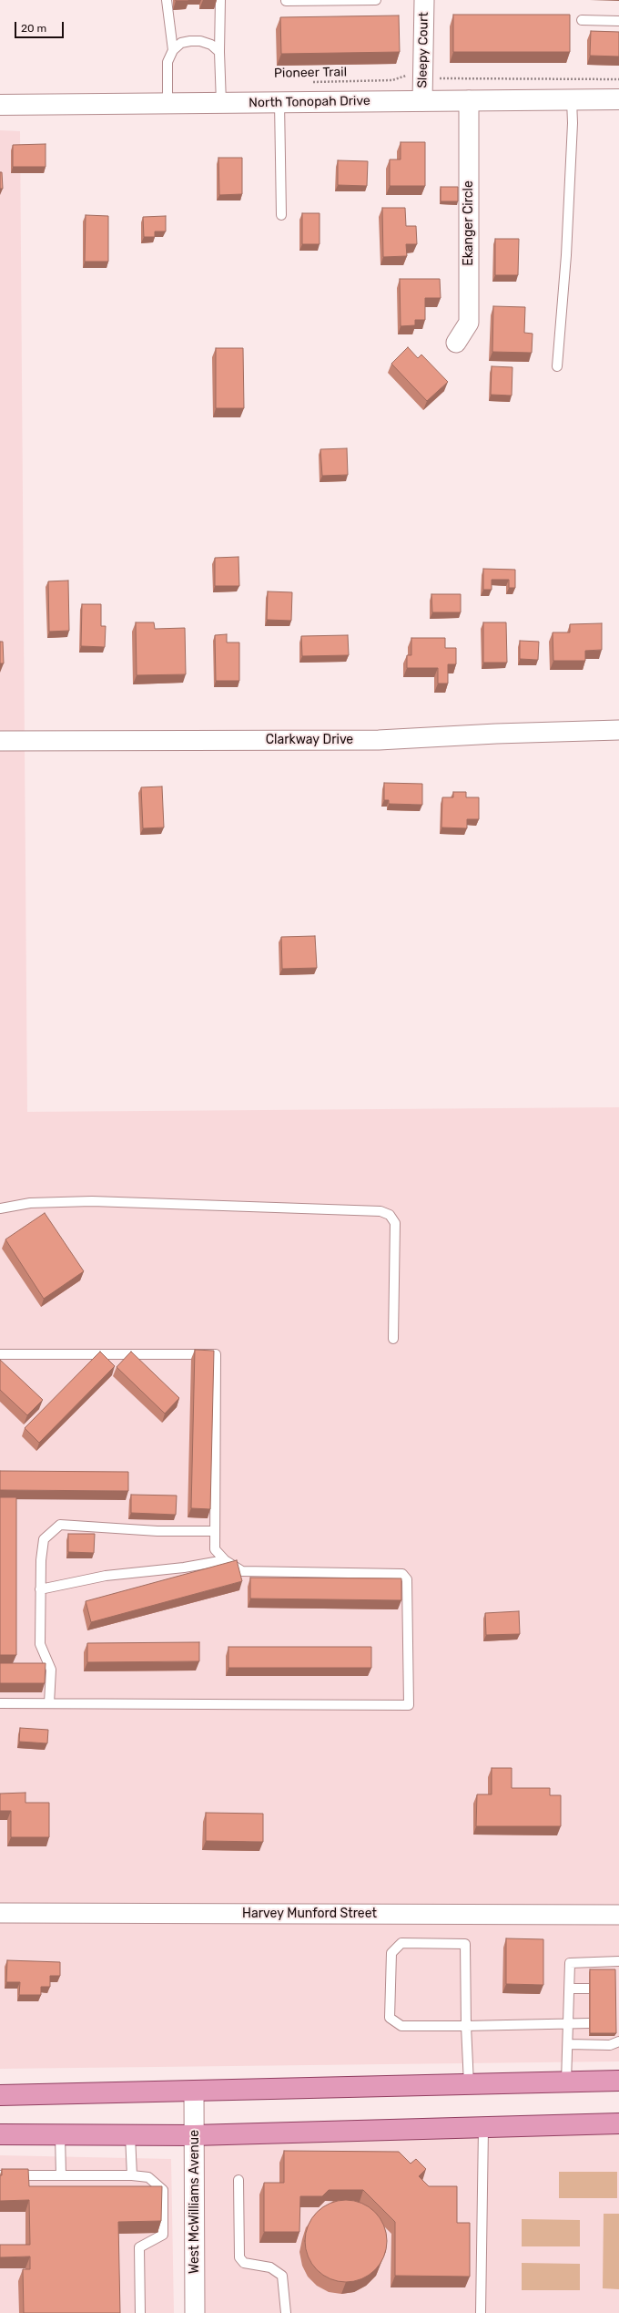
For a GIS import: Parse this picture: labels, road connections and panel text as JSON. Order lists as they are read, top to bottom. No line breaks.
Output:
{"streets":{"street":["Sleepy Court","North Tonopah Drive","Ekanger Circle","Clarkway Drive","Harvey Munford Street","West McWilliams Avenue"],"path":["Pioneer Trail"]},"crossings":[["Sleepy Court","Pioneer Trail"],["Sleepy Court","North Tonopah Drive"],["North Tonopah Drive","Ekanger Circle"]],"scale_bar":"20 m"}
